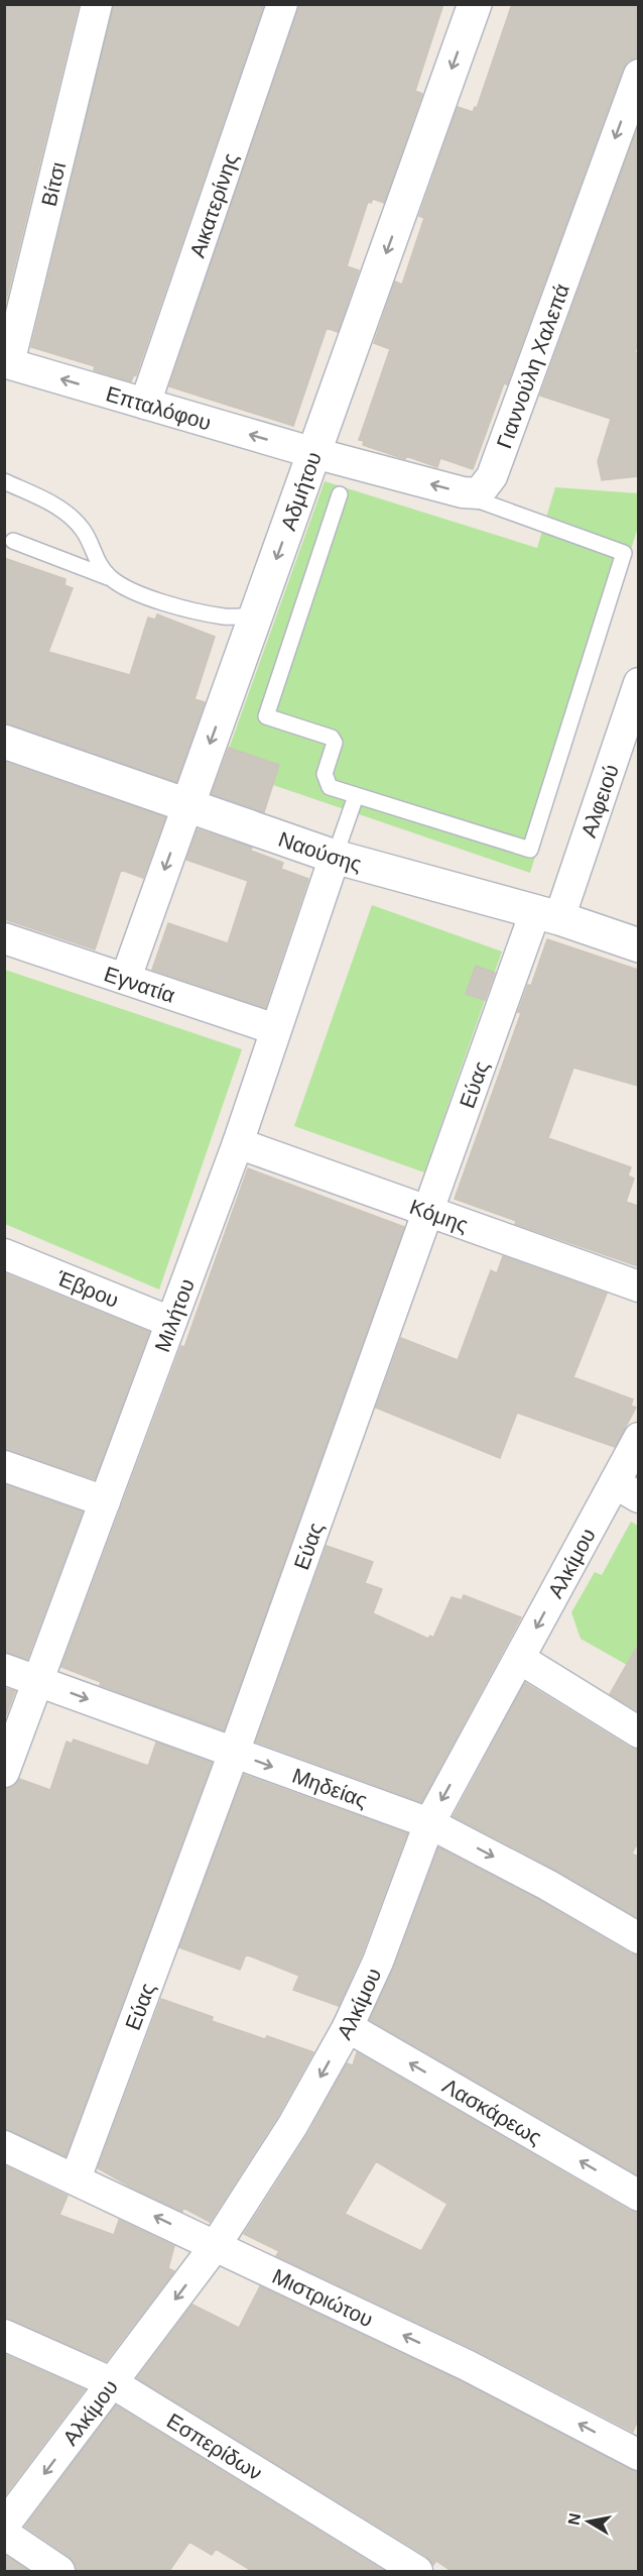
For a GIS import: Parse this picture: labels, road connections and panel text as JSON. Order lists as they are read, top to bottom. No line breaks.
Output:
{"streets":{"street":["Βίτσι","Αικατερίνης","Γιαννούλη Χαλεπά","Επταλόφου","Αδμήτου","Αλφειού","Ναούσης","Εγνατία","Εύας","Κόμης","Έβρου","Μιλήτου","Αλκίμου","Μηδείας","Λασκάρεως","Μιστριώτου","Εσπερίδων"]},"crossings":[["Βίτσι","Επταλόφου"],["Αικατερίνης","Επταλόφου"],["Επταλόφου","Αδμήτου"],["Αδμήτου","Ναούσης"],["Αδμήτου","Εγνατία"],["Αλφειού","Ναούσης"],["Αλφειού","Εύας"],["Ναούσης","Εύας"],["Ναούσης","Μιλήτου"],["Εγνατία","Μιλήτου"],["Εύας","Κόμης"],["Εύας","Μηδείας"],["Εύας","Μιστριώτου"],["Κόμης","Μιλήτου"],["Έβρου","Μιλήτου"],["Μιλήτου","Μηδείας"],["Αλκίμου","Μηδείας"],["Αλκίμου","Λασκάρεως"],["Αλκίμου","Μιστριώτου"],["Αλκίμου","Εσπερίδων"]],"one_way":["Γιαννούλη Χαλεπά","Επταλόφου","Αδμήτου","Αλκίμου","Μηδείας","Λασκάρεως","Μιστριώτου"],"north":"left"}
